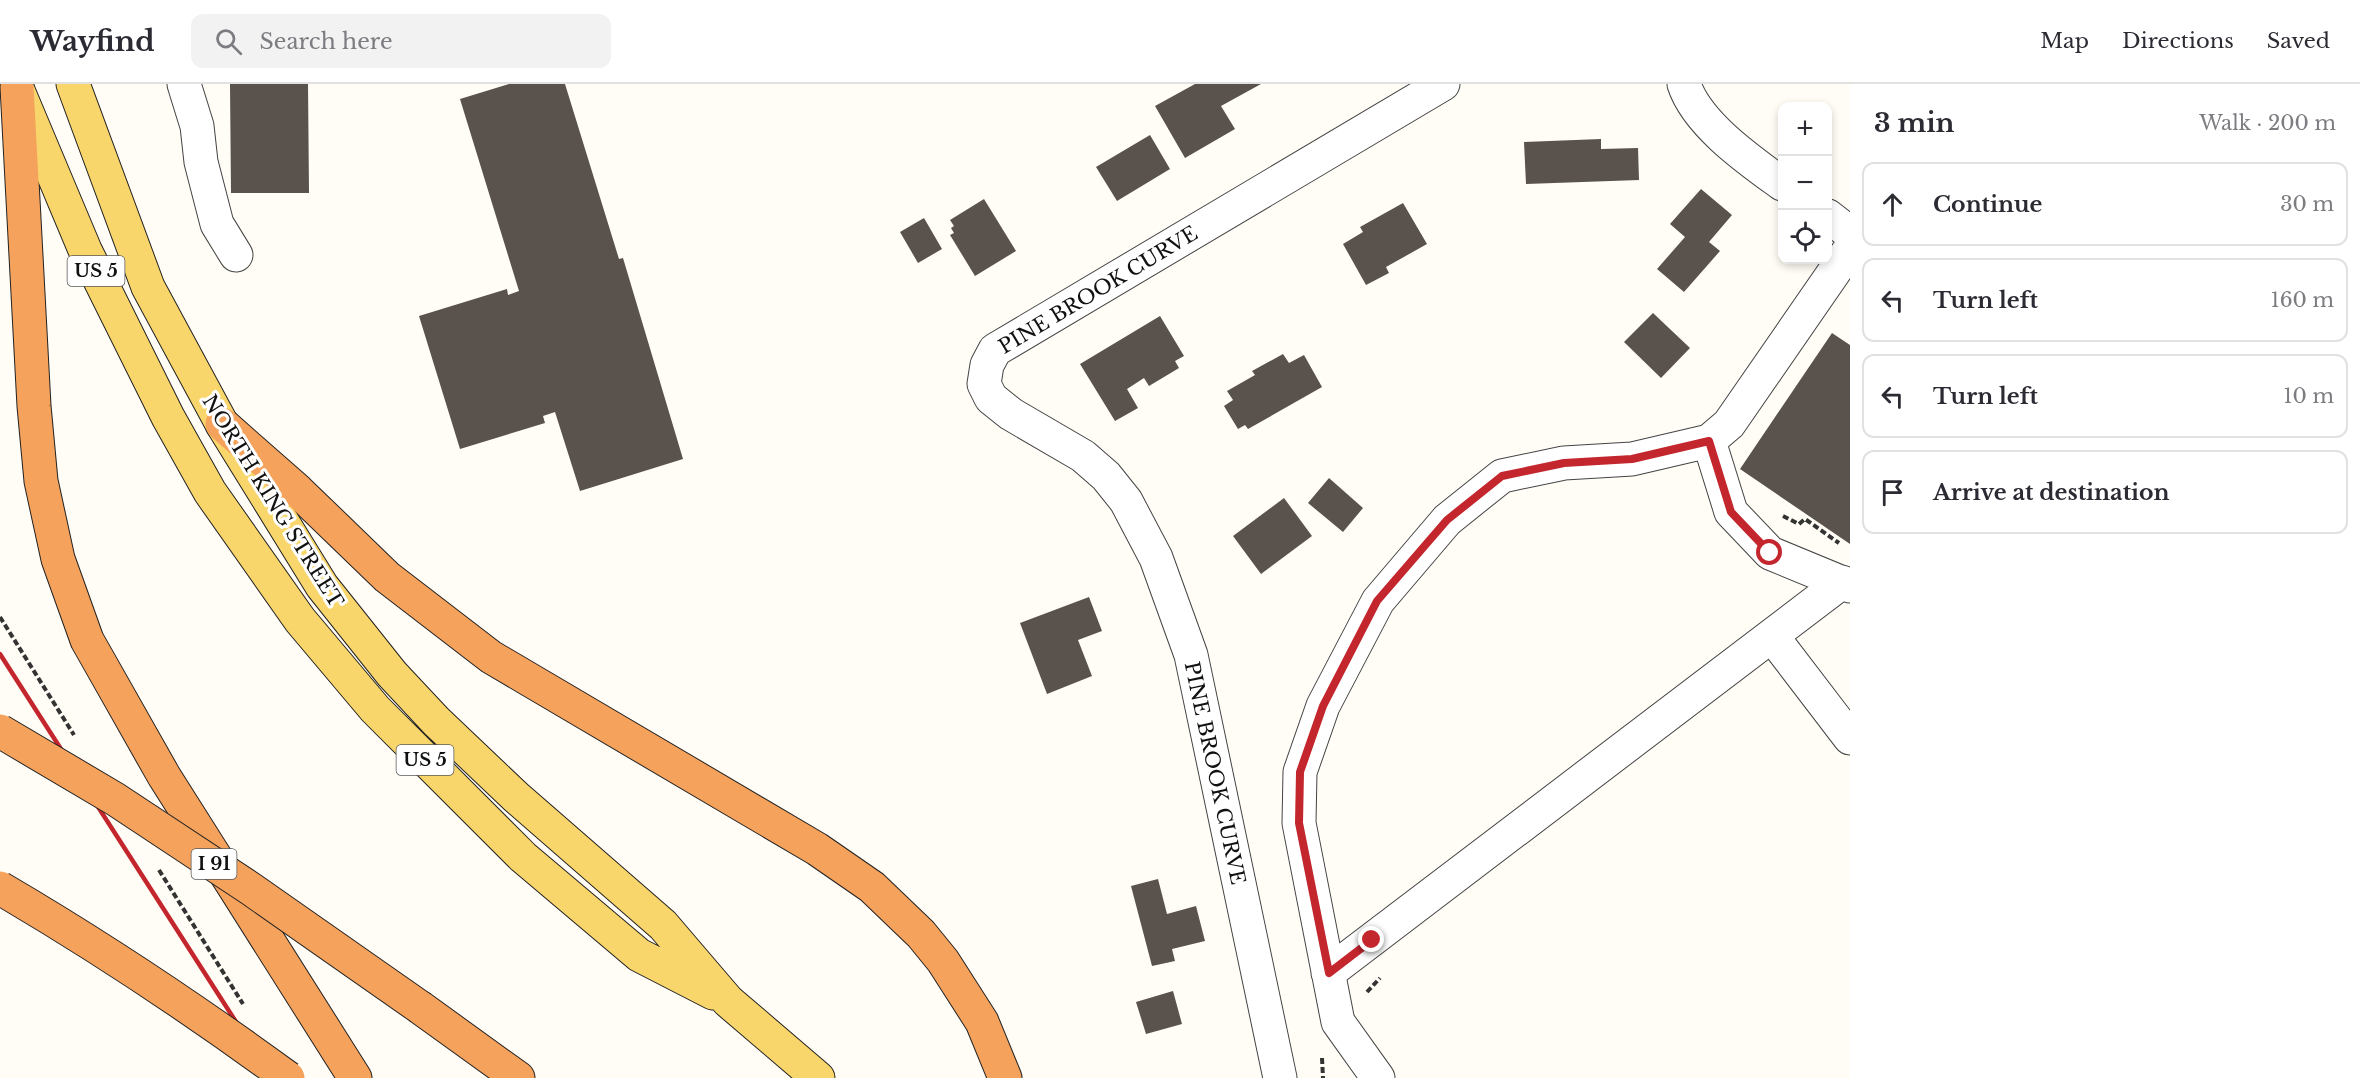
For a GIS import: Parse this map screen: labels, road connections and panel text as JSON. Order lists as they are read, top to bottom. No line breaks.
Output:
{"streets":{"highway":["I 91"],"main road":["US 5","NORTH KING STREET"],"street":["PINE BROOK CURVE"]},"page":{"header":"Wayfind","search":"Search here","nav":["Map","Directions","Saved"],"heading":["3 min","Walk · 200 m"],"map_buttons":["+","−"],"list":[["Continue","30 m"],["Turn left","160 m"],["Turn left","10 m"],"Arrive at destination"]}}
